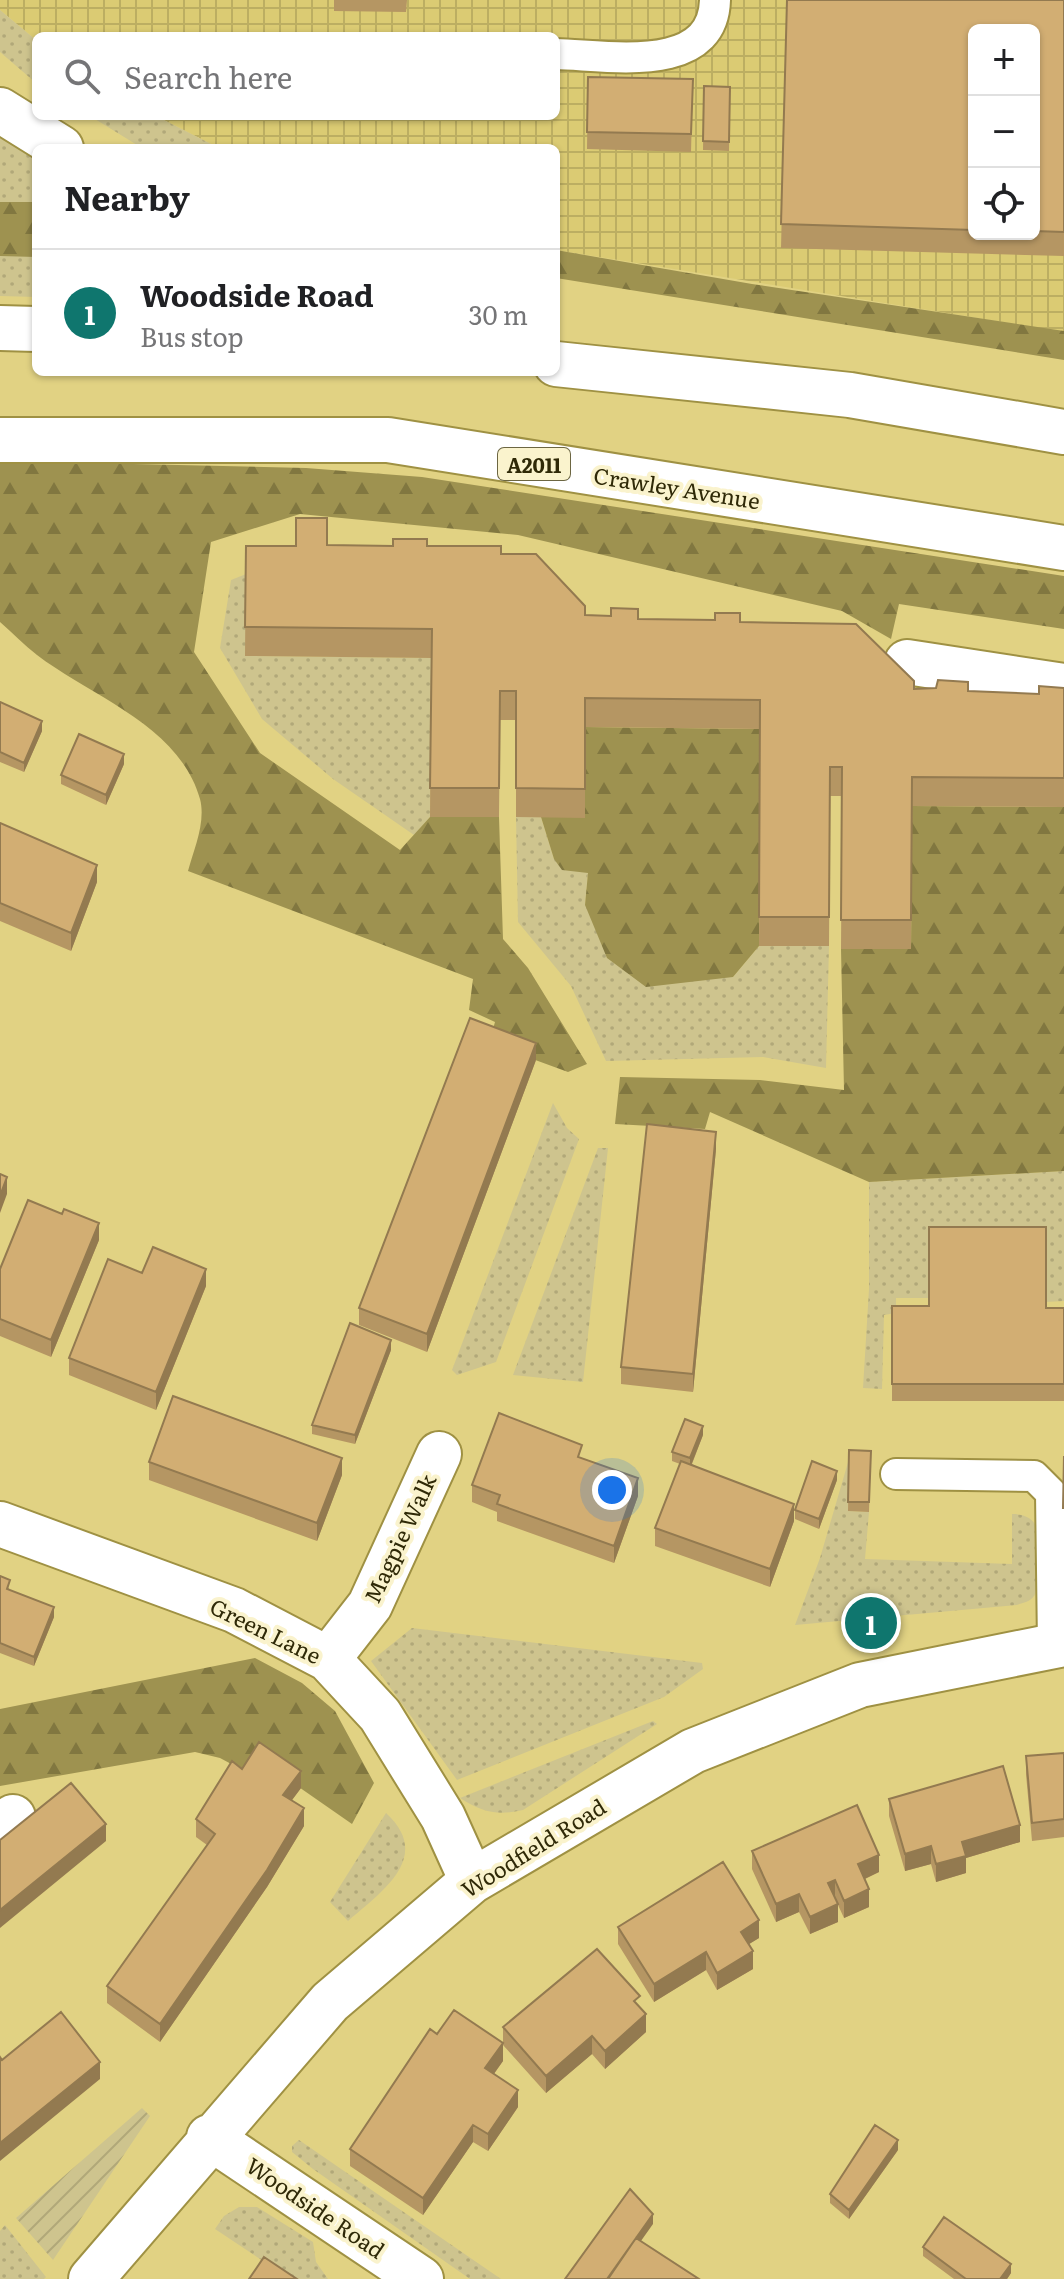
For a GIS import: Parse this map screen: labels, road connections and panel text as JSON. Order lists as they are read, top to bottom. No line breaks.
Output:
{"streets":{"street":["A2011","Crawley Avenue","Magpie Walk","Green Lane","Woodfield Road","Woodside Road"]},"crossings":[["Magpie Walk","Green Lane"],["Green Lane","Woodfield Road"],["Woodfield Road","Woodside Road"]],"page":{"map_buttons":["+","−"],"search":"Search here","heading":"Nearby","list":[{"mark":"1","name":"Woodside Road","note":"Bus stop","value":"30 m"}],"pins":"1"}}
